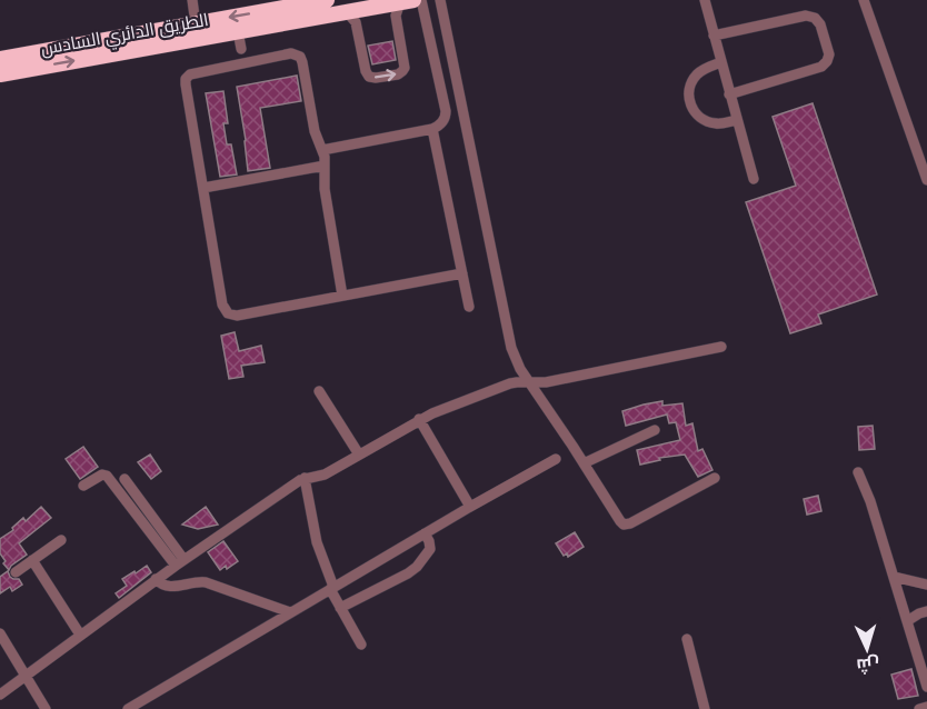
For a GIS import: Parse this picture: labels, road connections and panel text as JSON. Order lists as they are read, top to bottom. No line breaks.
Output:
{"streets":{"highway":["الطريق الدائري السادس"]},"north":"bottom"}
